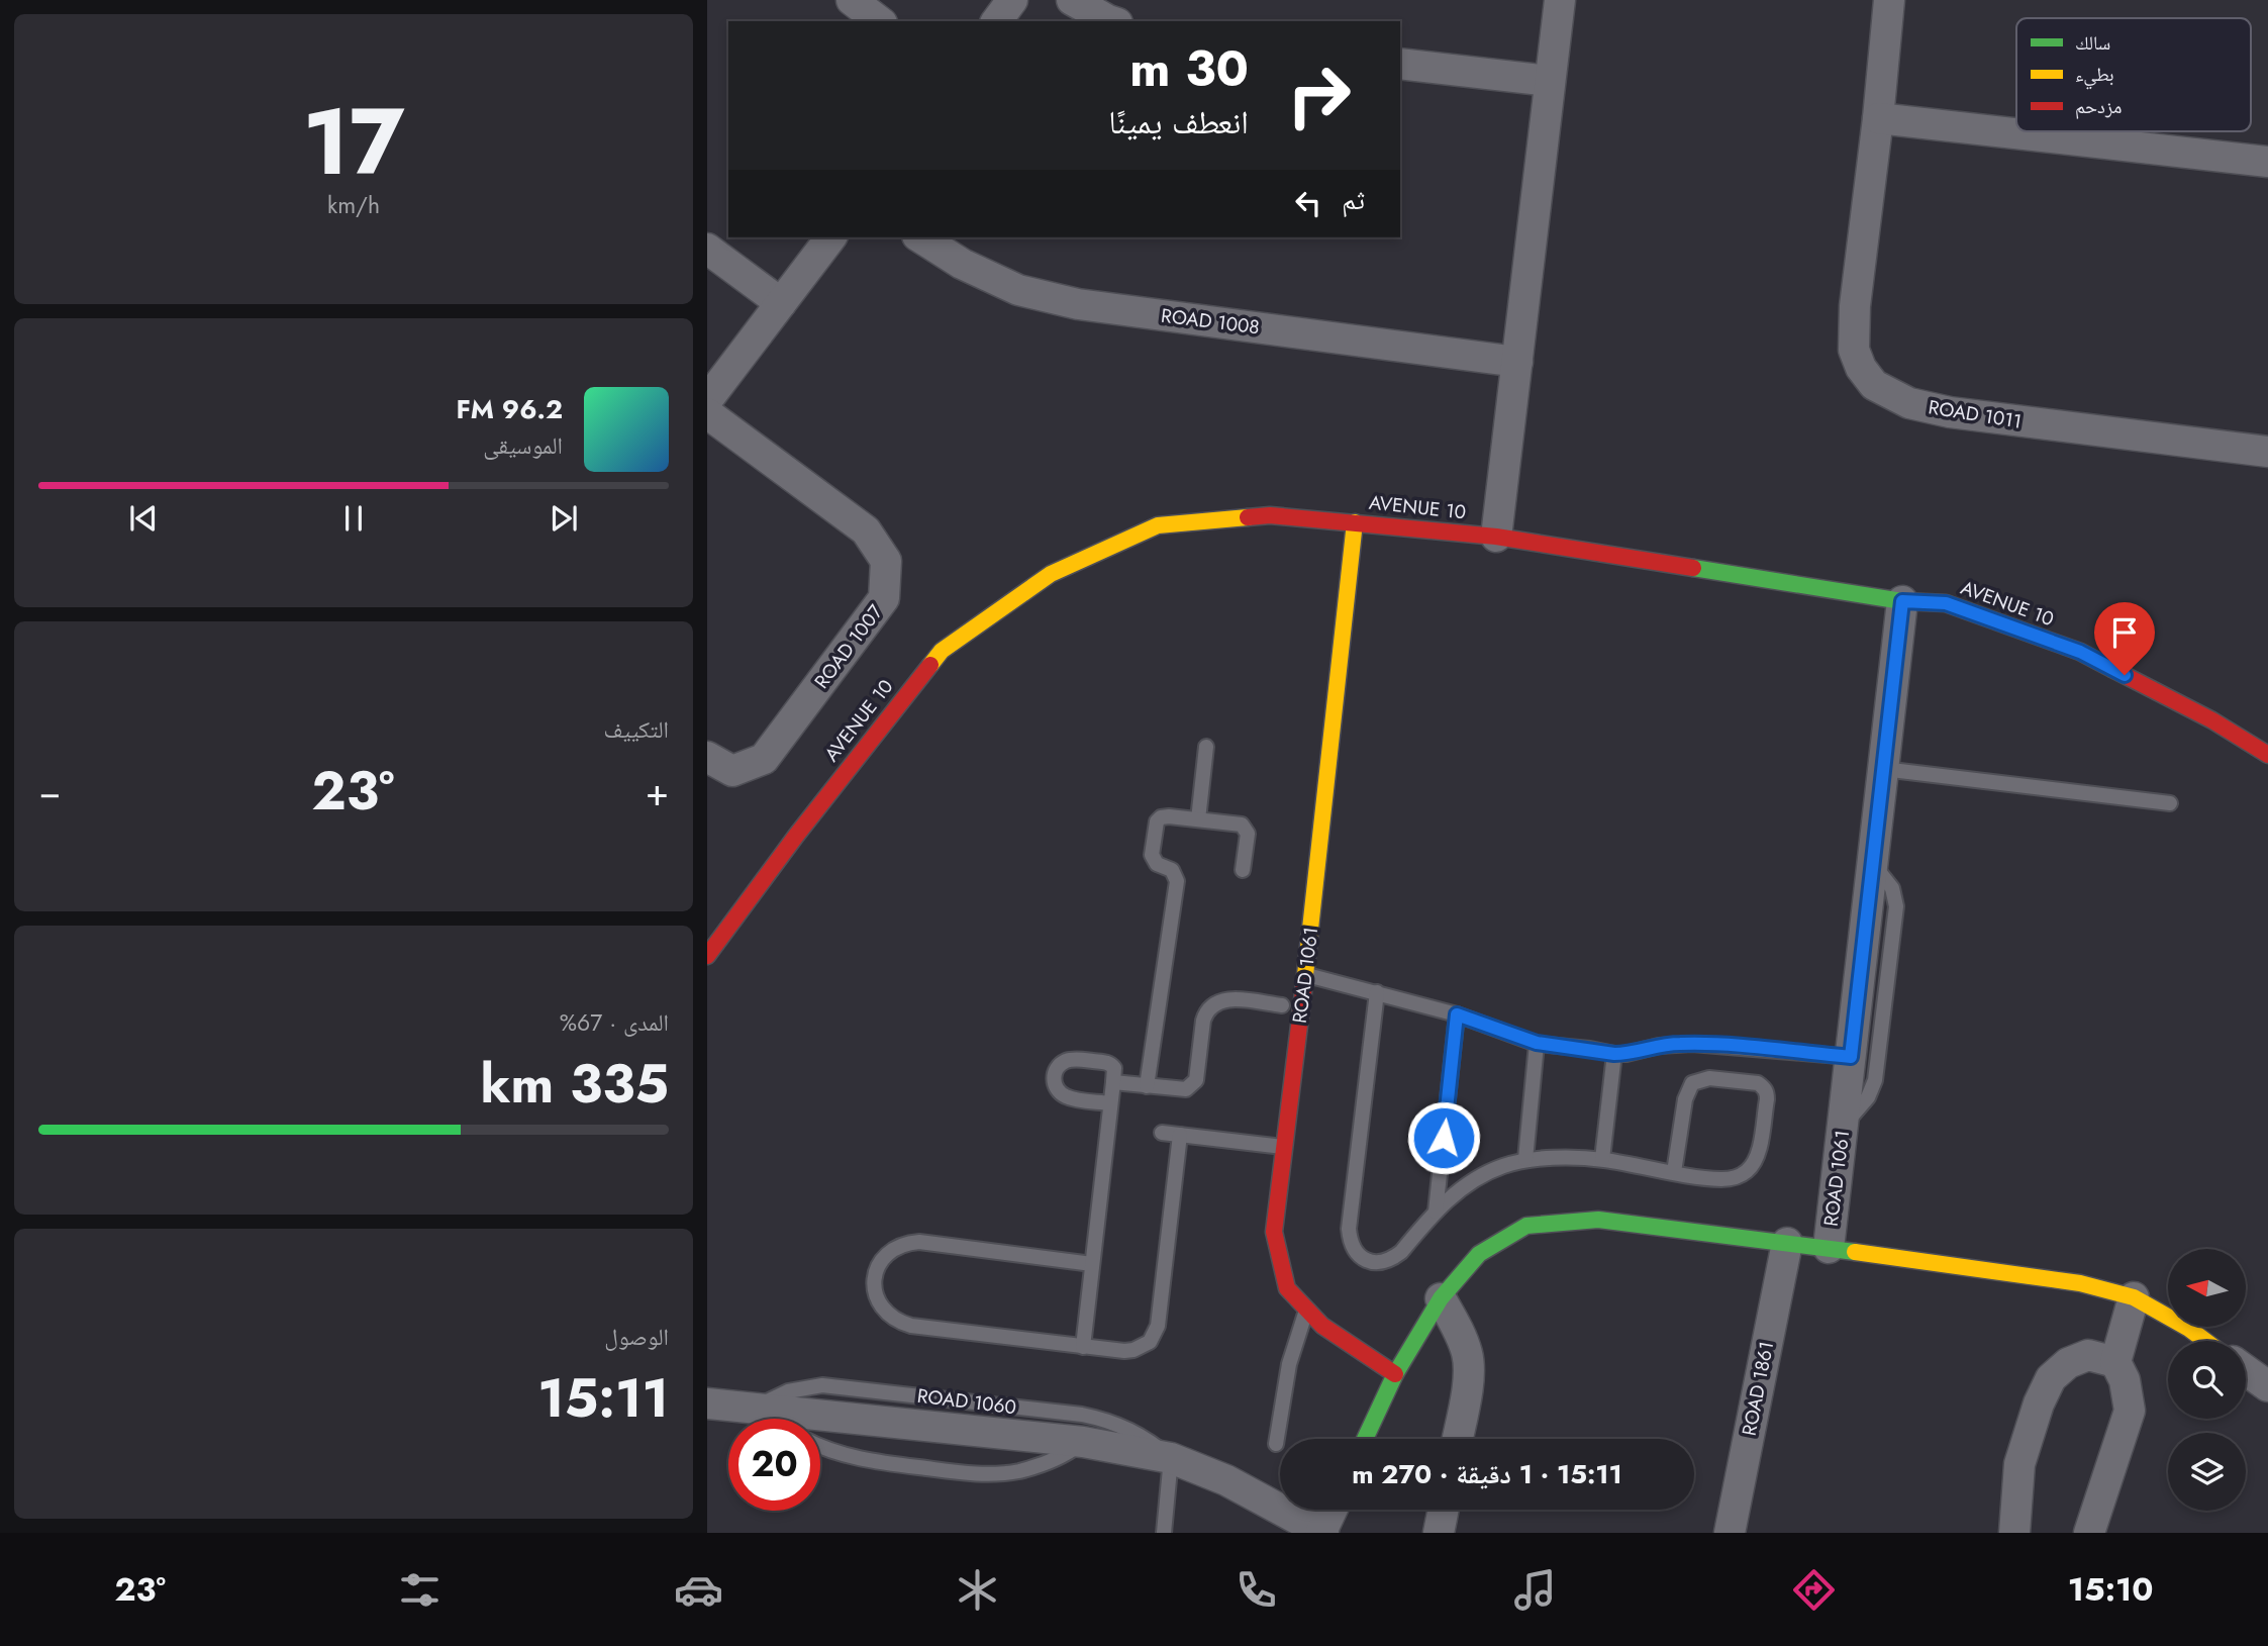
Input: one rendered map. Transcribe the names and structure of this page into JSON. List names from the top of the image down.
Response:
{
  "streets": {
    "street": [
      "ROAD 1008",
      "ROAD 1011",
      "AVENUE 10",
      "ROAD 1007",
      "ROAD 1061",
      "ROAD 1861",
      "ROAD 1060"
    ]
  },
  "crossings": [
    ["AVENUE 10", "ROAD 1061"],
    ["ROAD 1061", "ROAD 1861"]
  ],
  "legend": ["سالك", "بطيء", "مزدحم"],
  "north": "left",
  "page": {
    "tile": [
      ["17", "km/h"],
      "التكييف",
      ["المدى · 67%", "335 km"],
      ["الوصول", "15:11"]
    ],
    "turn": ["30 m", "انعطف يمينًا"],
    "then": "ثم",
    "song": ["96.2 FM", "الموسيقى"],
    "heat": ["−", "23°", "+"],
    "limit": "20",
    "trip": "15:11 · 1 دقيقة · 270 m",
    "tabs": ["15:10", "23°"]
  }
}
